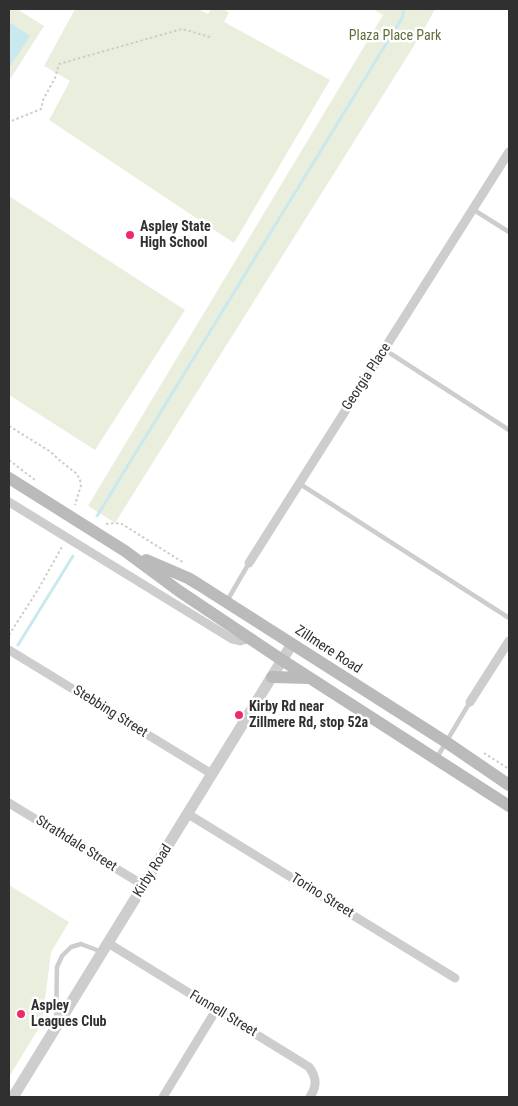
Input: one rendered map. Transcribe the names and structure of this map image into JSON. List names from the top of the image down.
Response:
{
  "streets": {
    "main road": ["Zillmere Road"],
    "street": [
      "Georgia Place",
      "Stebbing Street",
      "Strathdale Street",
      "Kirby Road",
      "Torino Street",
      "Funnell Street"
    ]
  },
  "crossings": [
    ["Georgia Place", "Zillmere Road"],
    ["Zillmere Road", "Kirby Road"],
    ["Stebbing Street", "Kirby Road"],
    ["Strathdale Street", "Kirby Road"],
    ["Kirby Road", "Torino Street"],
    ["Kirby Road", "Funnell Street"]
  ],
  "parks": ["Plaza Place Park"],
  "places": ["Aspley State High School", "Kirby Rd near Zillmere Rd, stop 52a", "Aspley Leagues Club"]
}
